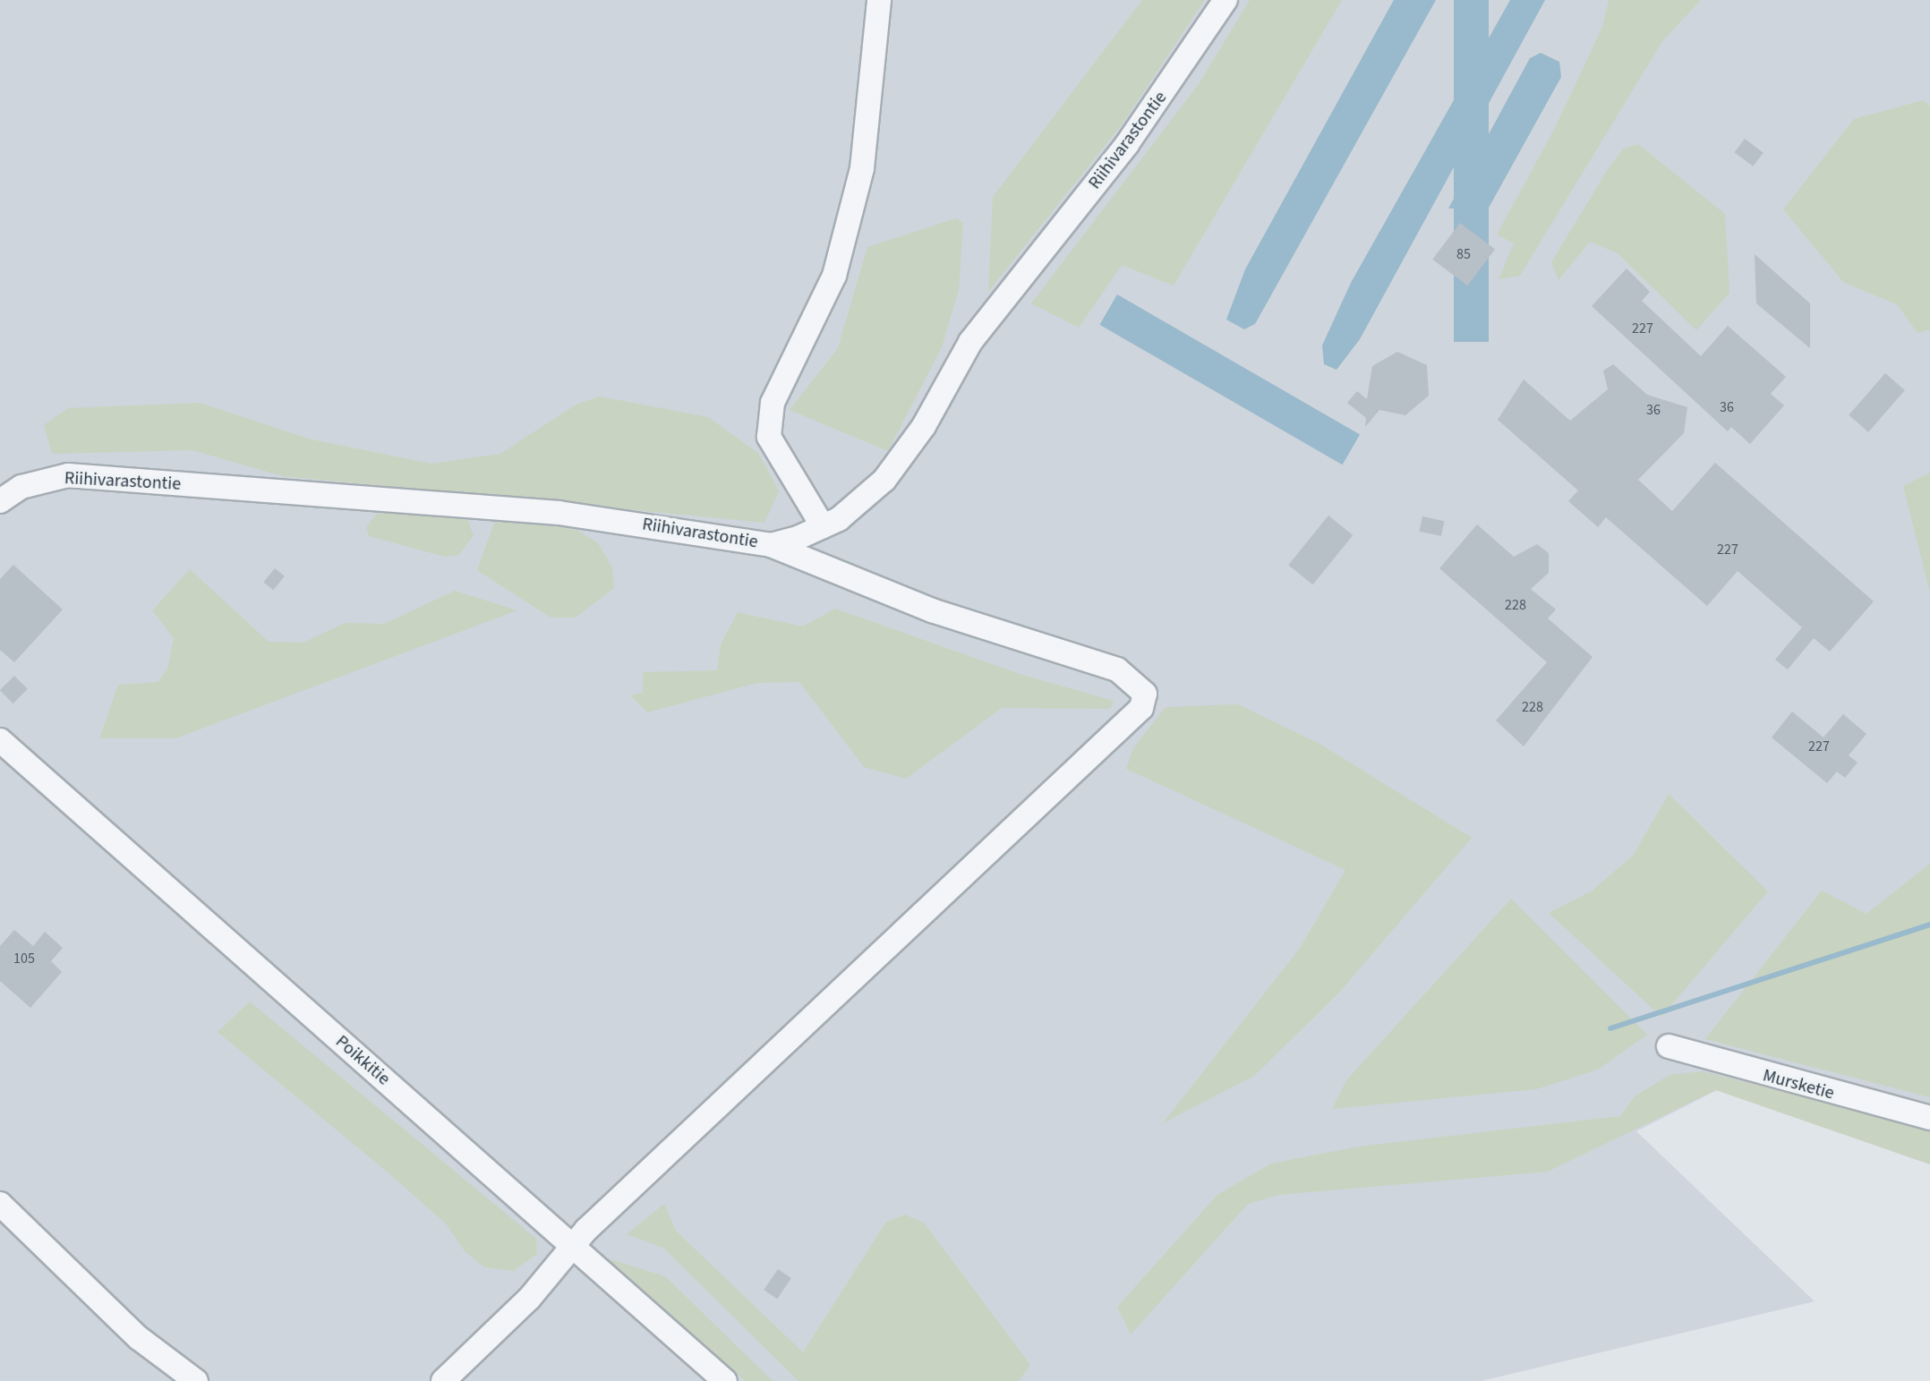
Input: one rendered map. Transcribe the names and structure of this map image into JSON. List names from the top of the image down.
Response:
{
  "streets": {
    "street": ["Riihivarastontie", "Poikkitie", "Mursketie"]
  },
  "house_numbers": [
    "85",
    "227",
    "36",
    "36",
    "227",
    "228",
    "228",
    "227",
    "105"
  ]
}
